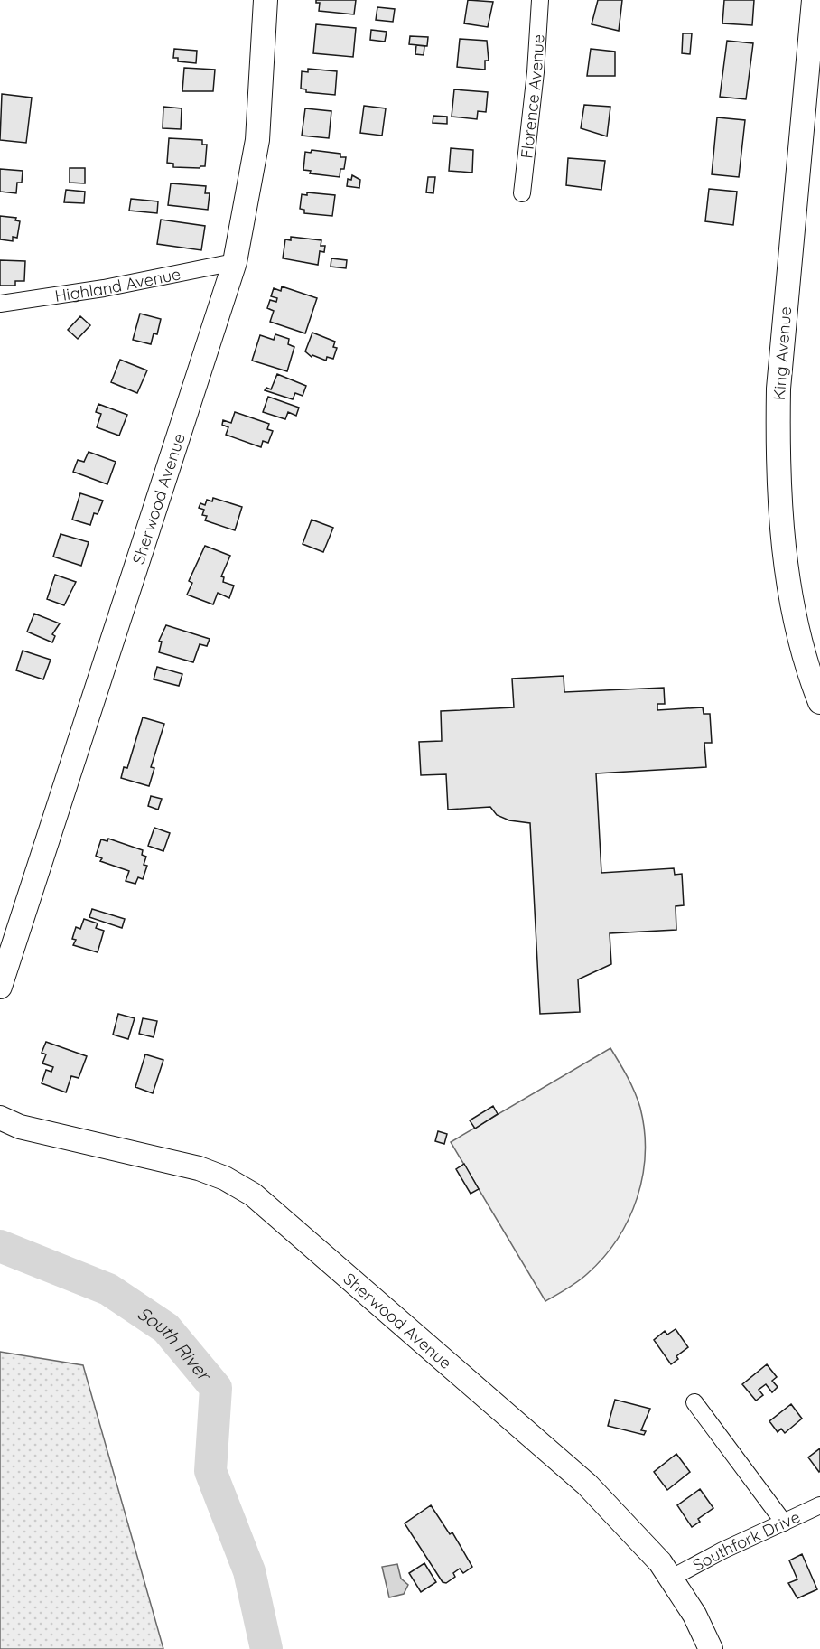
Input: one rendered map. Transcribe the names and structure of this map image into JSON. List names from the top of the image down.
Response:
{
  "streets": {
    "street": [
      "Florence Avenue",
      "Highland Avenue",
      "King Avenue",
      "Sherwood Avenue",
      "Southfork Drive"
    ]
  },
  "crossings": [
    ["Highland Avenue", "Sherwood Avenue"],
    ["Sherwood Avenue", "Southfork Drive"]
  ],
  "water": ["South River"]
}
